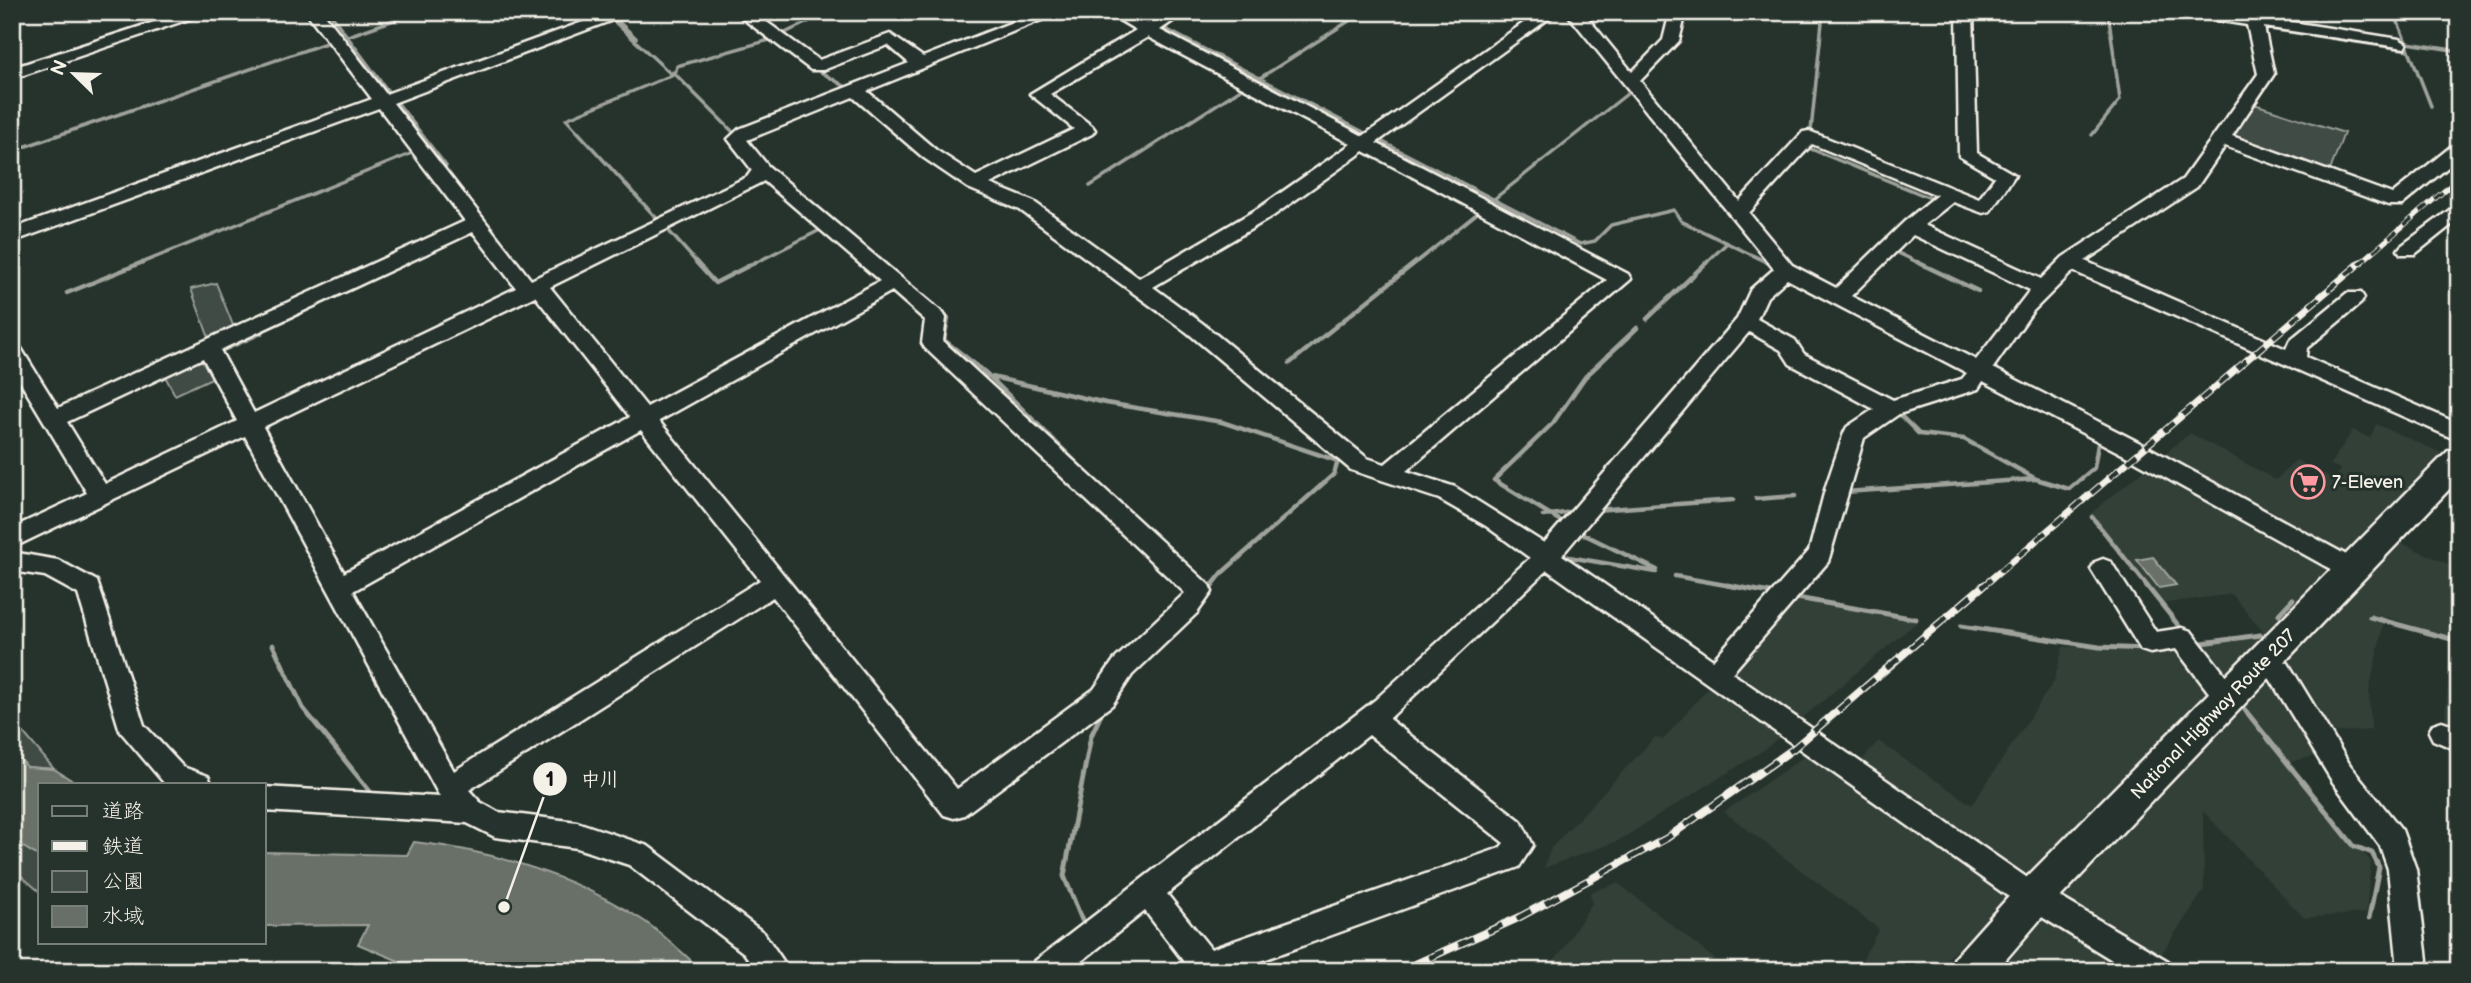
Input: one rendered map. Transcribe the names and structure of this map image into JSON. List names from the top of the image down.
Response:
{
  "streets": {
    "highway": ["National Highway Route 207"]
  },
  "places": {
    "supermarket": ["7-Eleven"],
    "other": ["中川"]
  },
  "legend": [
    "道路",
    "鉄道",
    "公園",
    "水域"
  ],
  "north": "top left"
}
